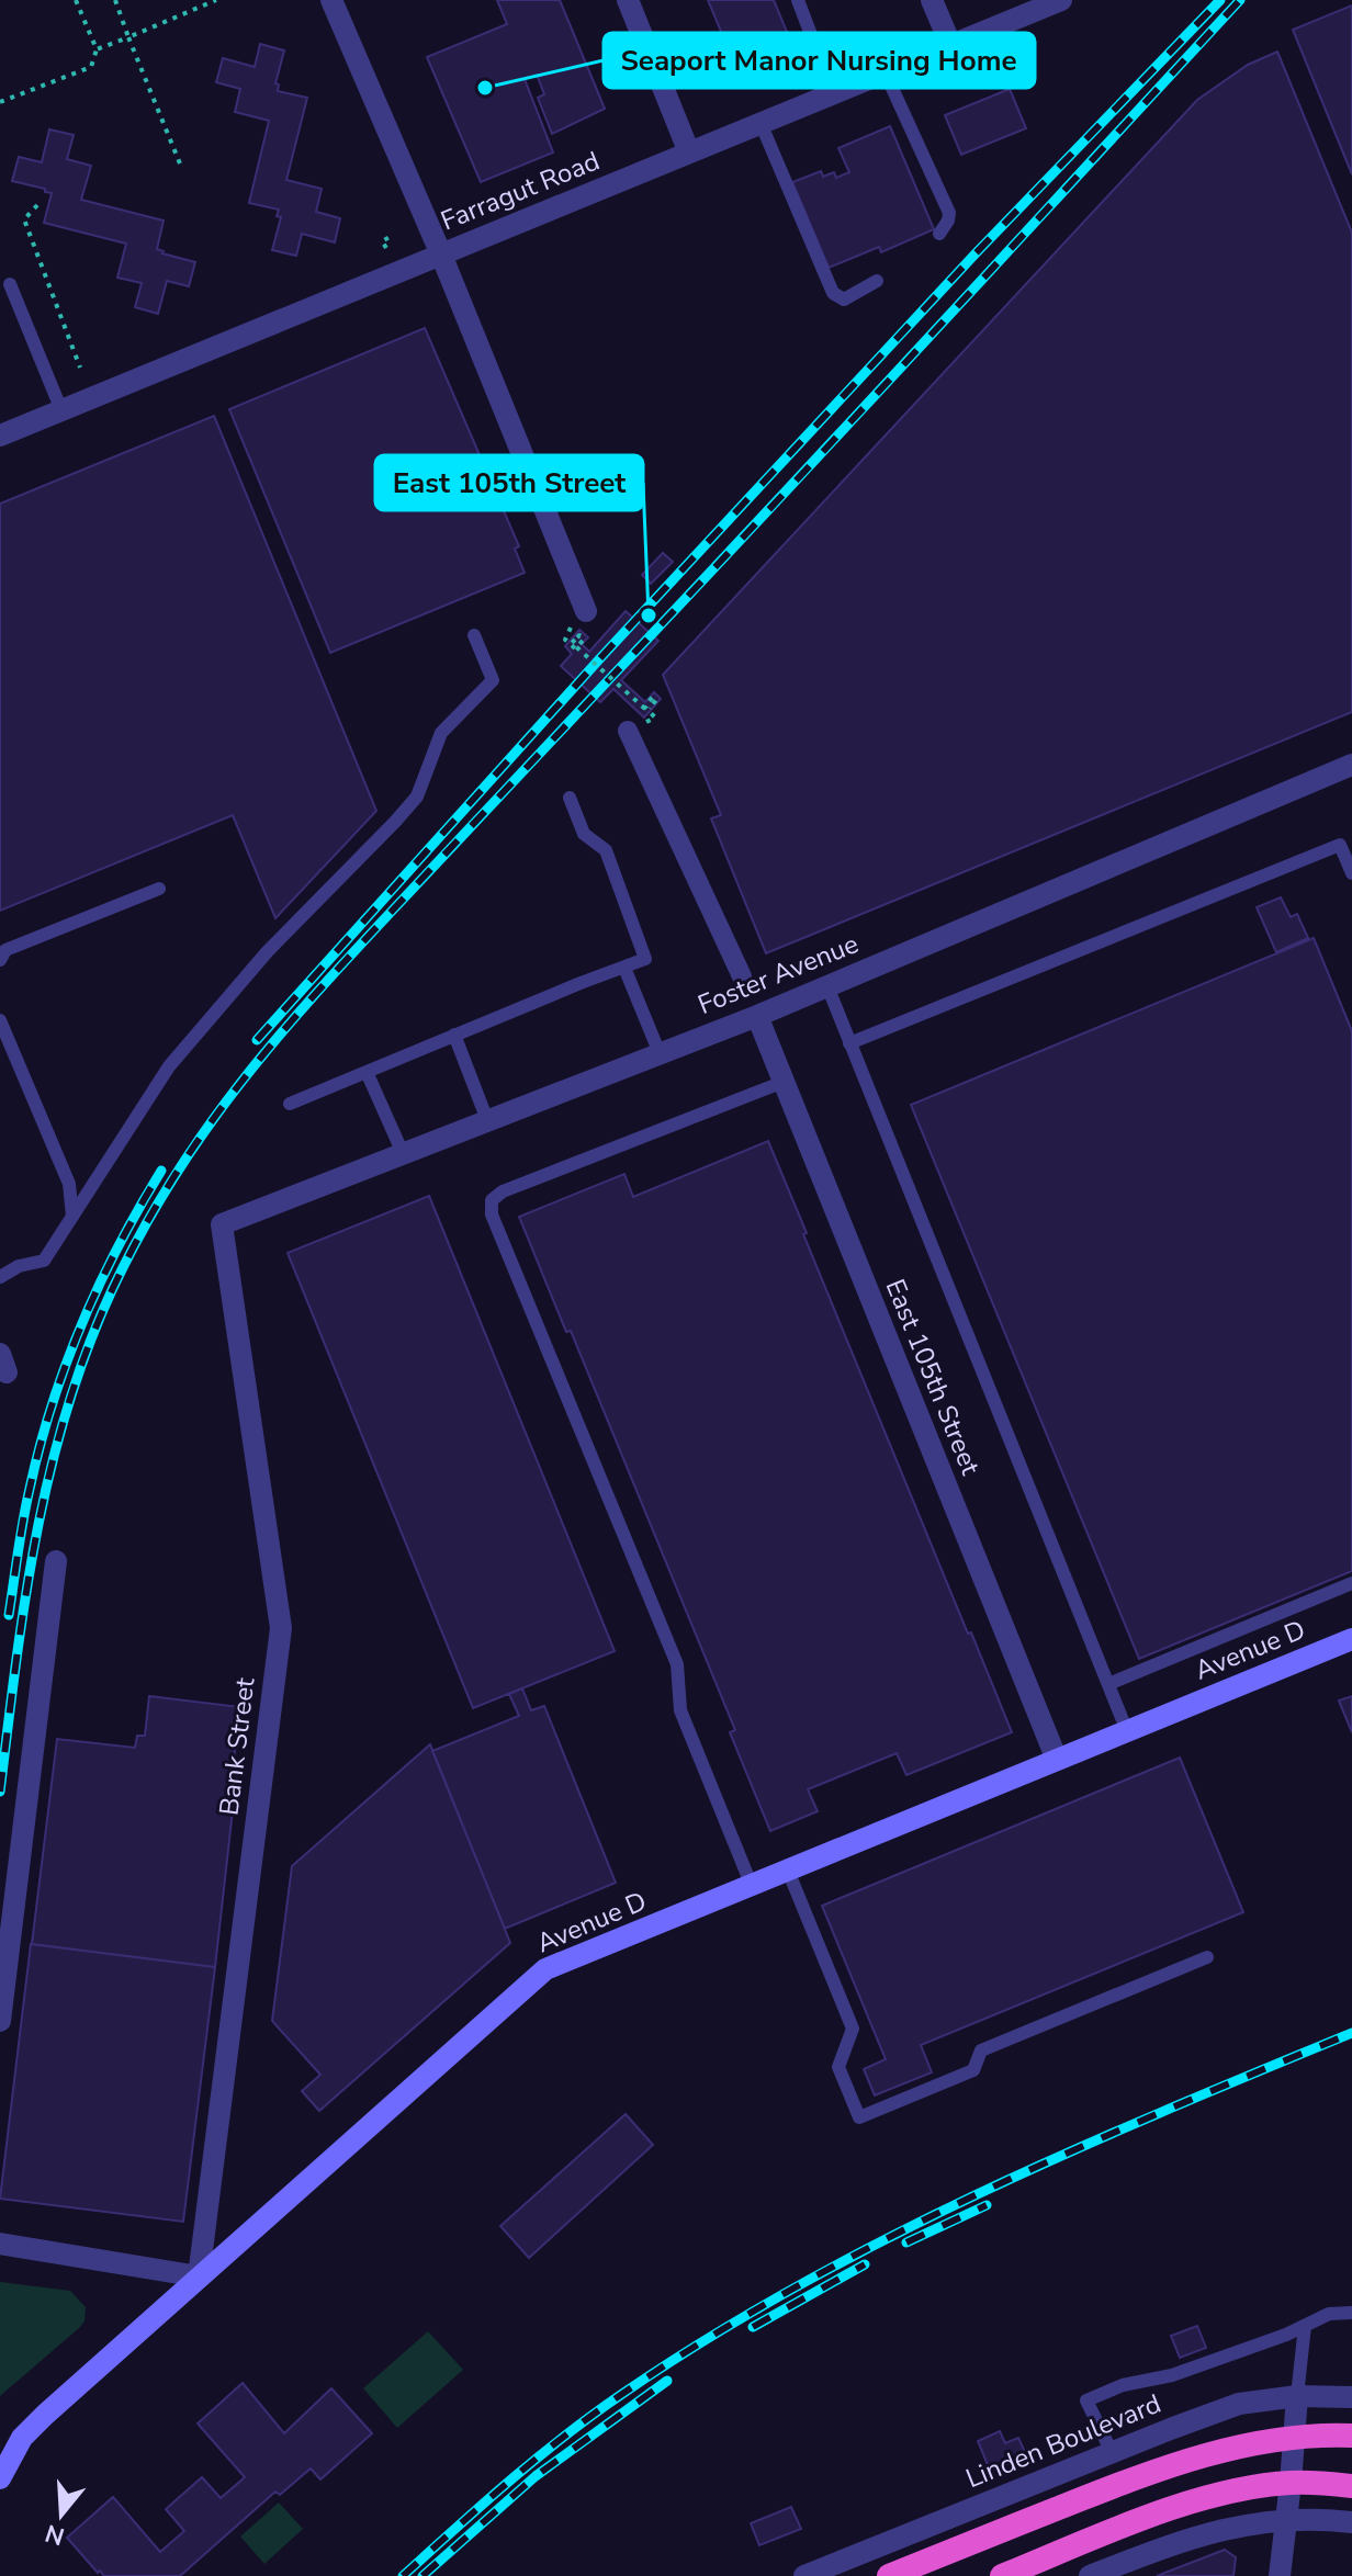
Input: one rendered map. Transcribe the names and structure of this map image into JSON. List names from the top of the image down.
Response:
{
  "streets": {
    "main road": ["Avenue D"],
    "street": [
      "Farragut Road",
      "Foster Avenue",
      "East 105th Street",
      "Bank Street",
      "Linden Boulevard"
    ]
  },
  "crossings": [
    ["Foster Avenue", "East 105th Street"],
    ["Foster Avenue", "Bank Street"],
    ["East 105th Street", "Avenue D"],
    ["Avenue D", "Bank Street"]
  ],
  "places": ["Seaport Manor Nursing Home", "East 105th Street"],
  "north": "bottom"
}
